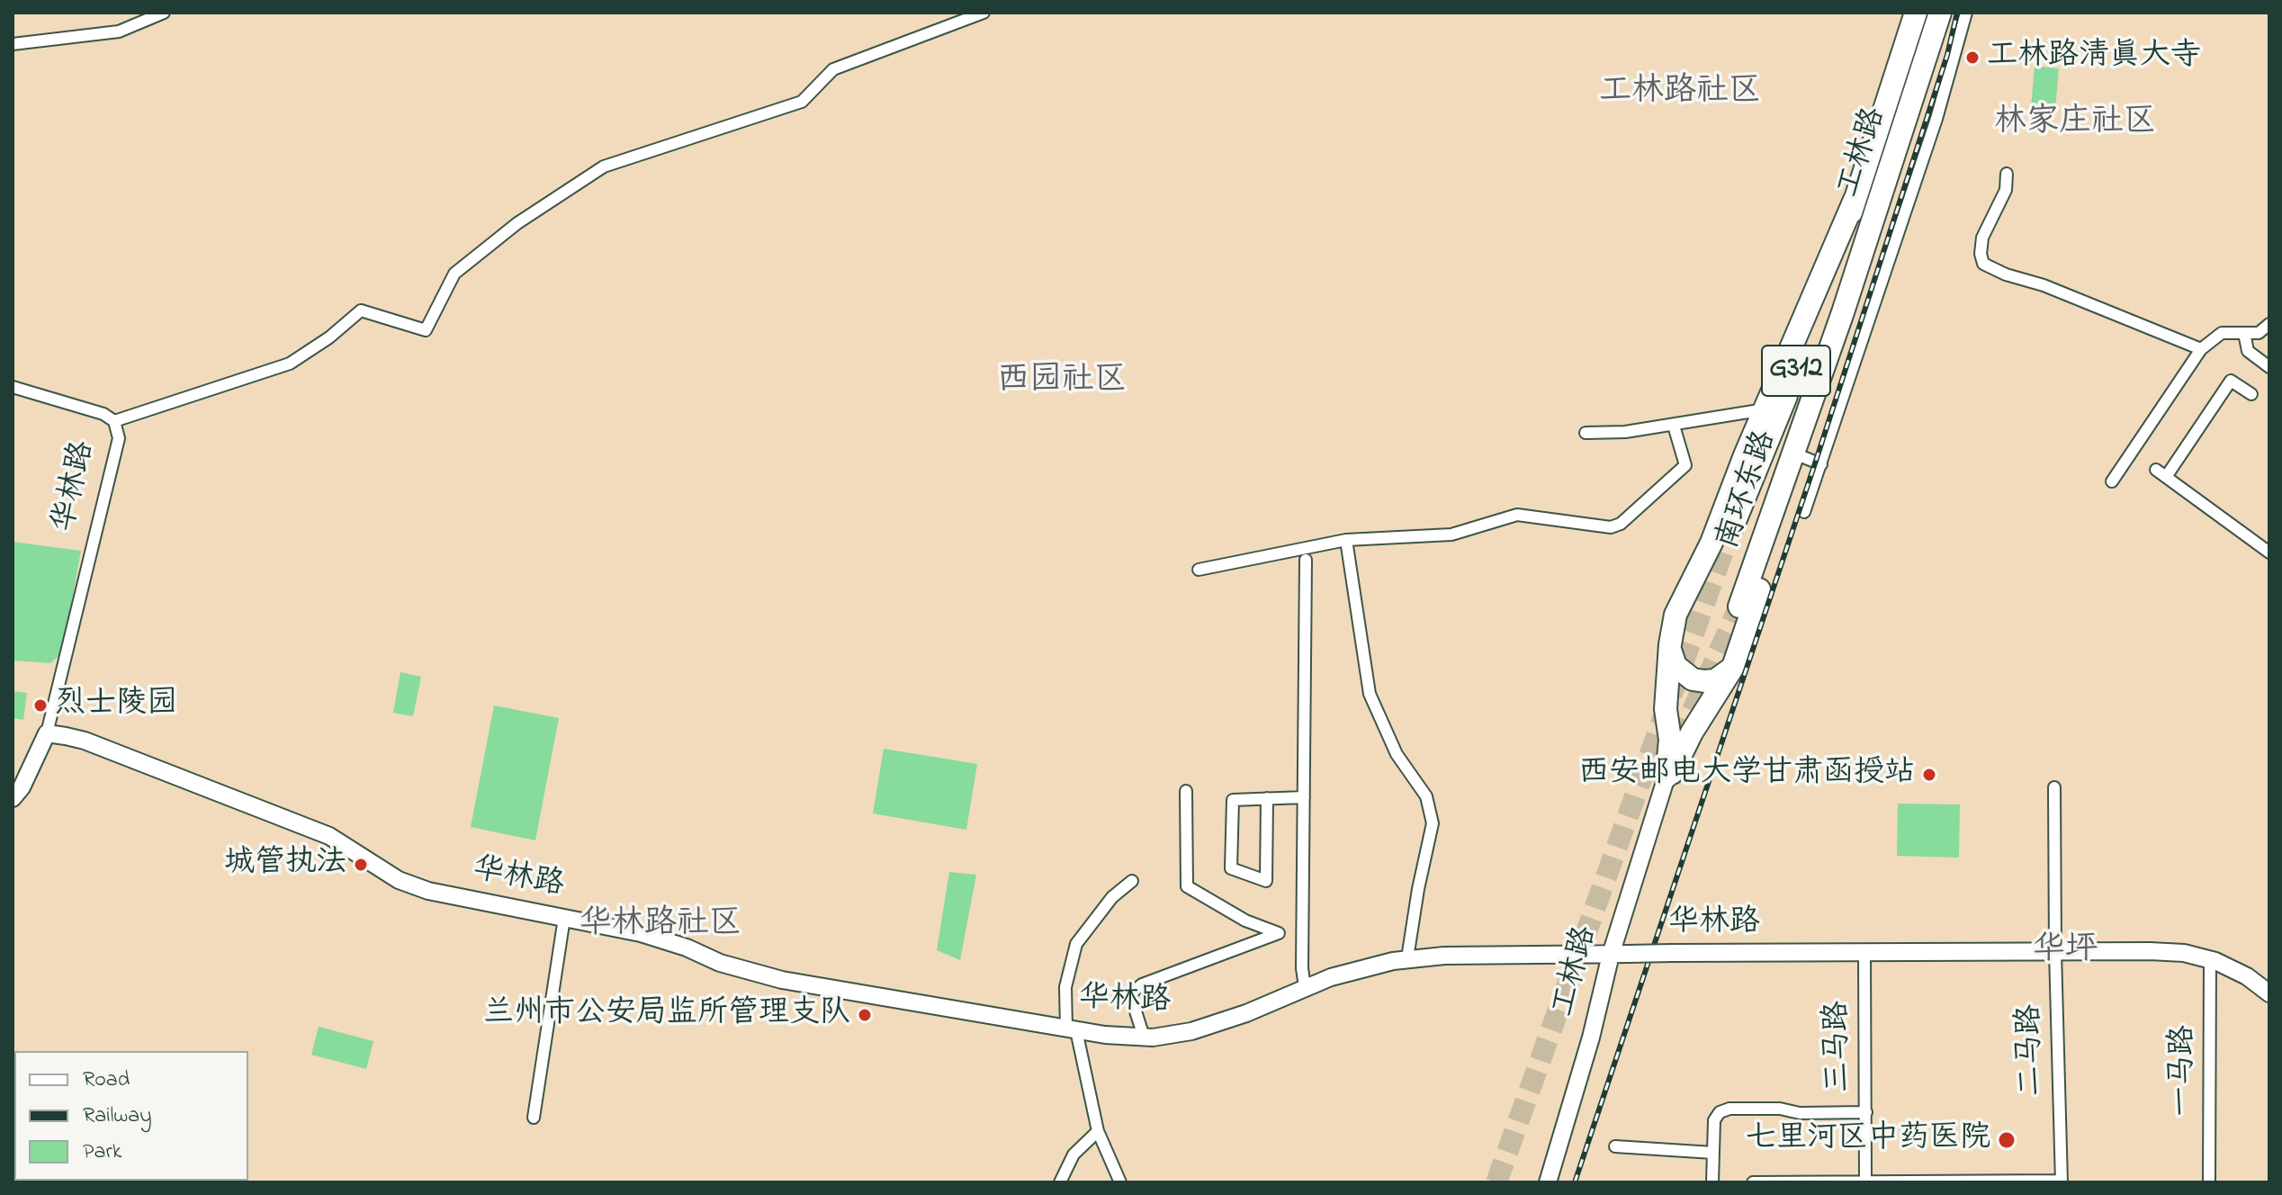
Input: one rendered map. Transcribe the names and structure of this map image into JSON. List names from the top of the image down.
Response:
{
  "streets": {
    "highway": ["工林路", "G312", "南环东路"],
    "street": [
      "华林路",
      "三马路",
      "二马路",
      "一马路"
    ]
  },
  "crossings": [
    ["工林路", "华林路"],
    ["工林路", "南环东路"],
    ["华林路", "三马路"],
    ["华林路", "二马路"],
    ["华林路", "一马路"]
  ],
  "districts": [
    "工林路社区",
    "林家庄社区",
    "西园社区",
    "华林路社区",
    "华坪"
  ],
  "places": [
    "工林路清真大寺",
    "烈士陵园",
    "西安邮电大学甘肃函授站",
    "城管执法",
    "兰州市公安局监所管理支队",
    "七里河区中药医院"
  ],
  "legend": ["Road", "Railway", "Park"]
}
